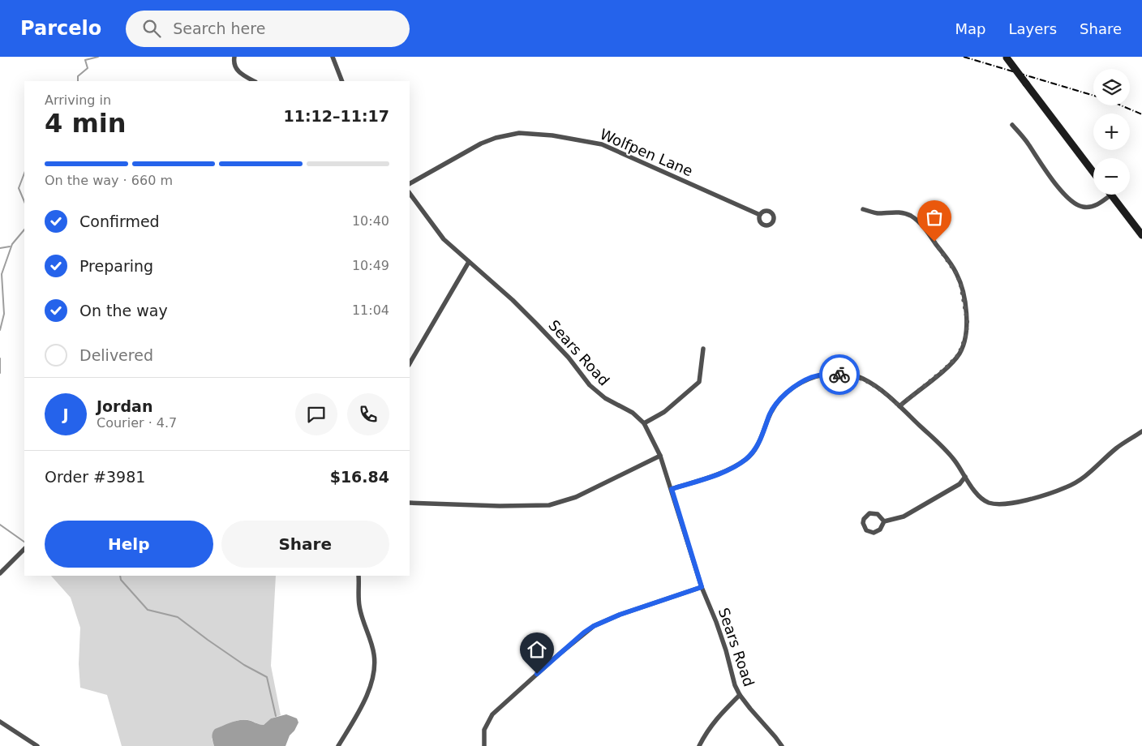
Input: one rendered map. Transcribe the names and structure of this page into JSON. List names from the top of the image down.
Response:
{
  "streets": {
    "street": ["Wolfpen Lane", "Sears Road"]
  },
  "page": {
    "header": "Parcelo",
    "search": "Search here",
    "nav": ["Map", "Layers", "Share"],
    "map_buttons": ["+", "−"],
    "heading": ["4 min", "Arriving in", "11:12–11:17"],
    "panel": [
      "Jordan",
      "Courier · 4.7",
      "Order #3981",
      "$16.84"
    ],
    "bar": "On the way · 660 m",
    "list": [
      ["Confirmed", "10:40"],
      ["Preparing", "10:49"],
      ["On the way", "11:04"],
      "Delivered"
    ],
    "round": "J",
    "buttons": ["Help", "Share"]
  }
}
